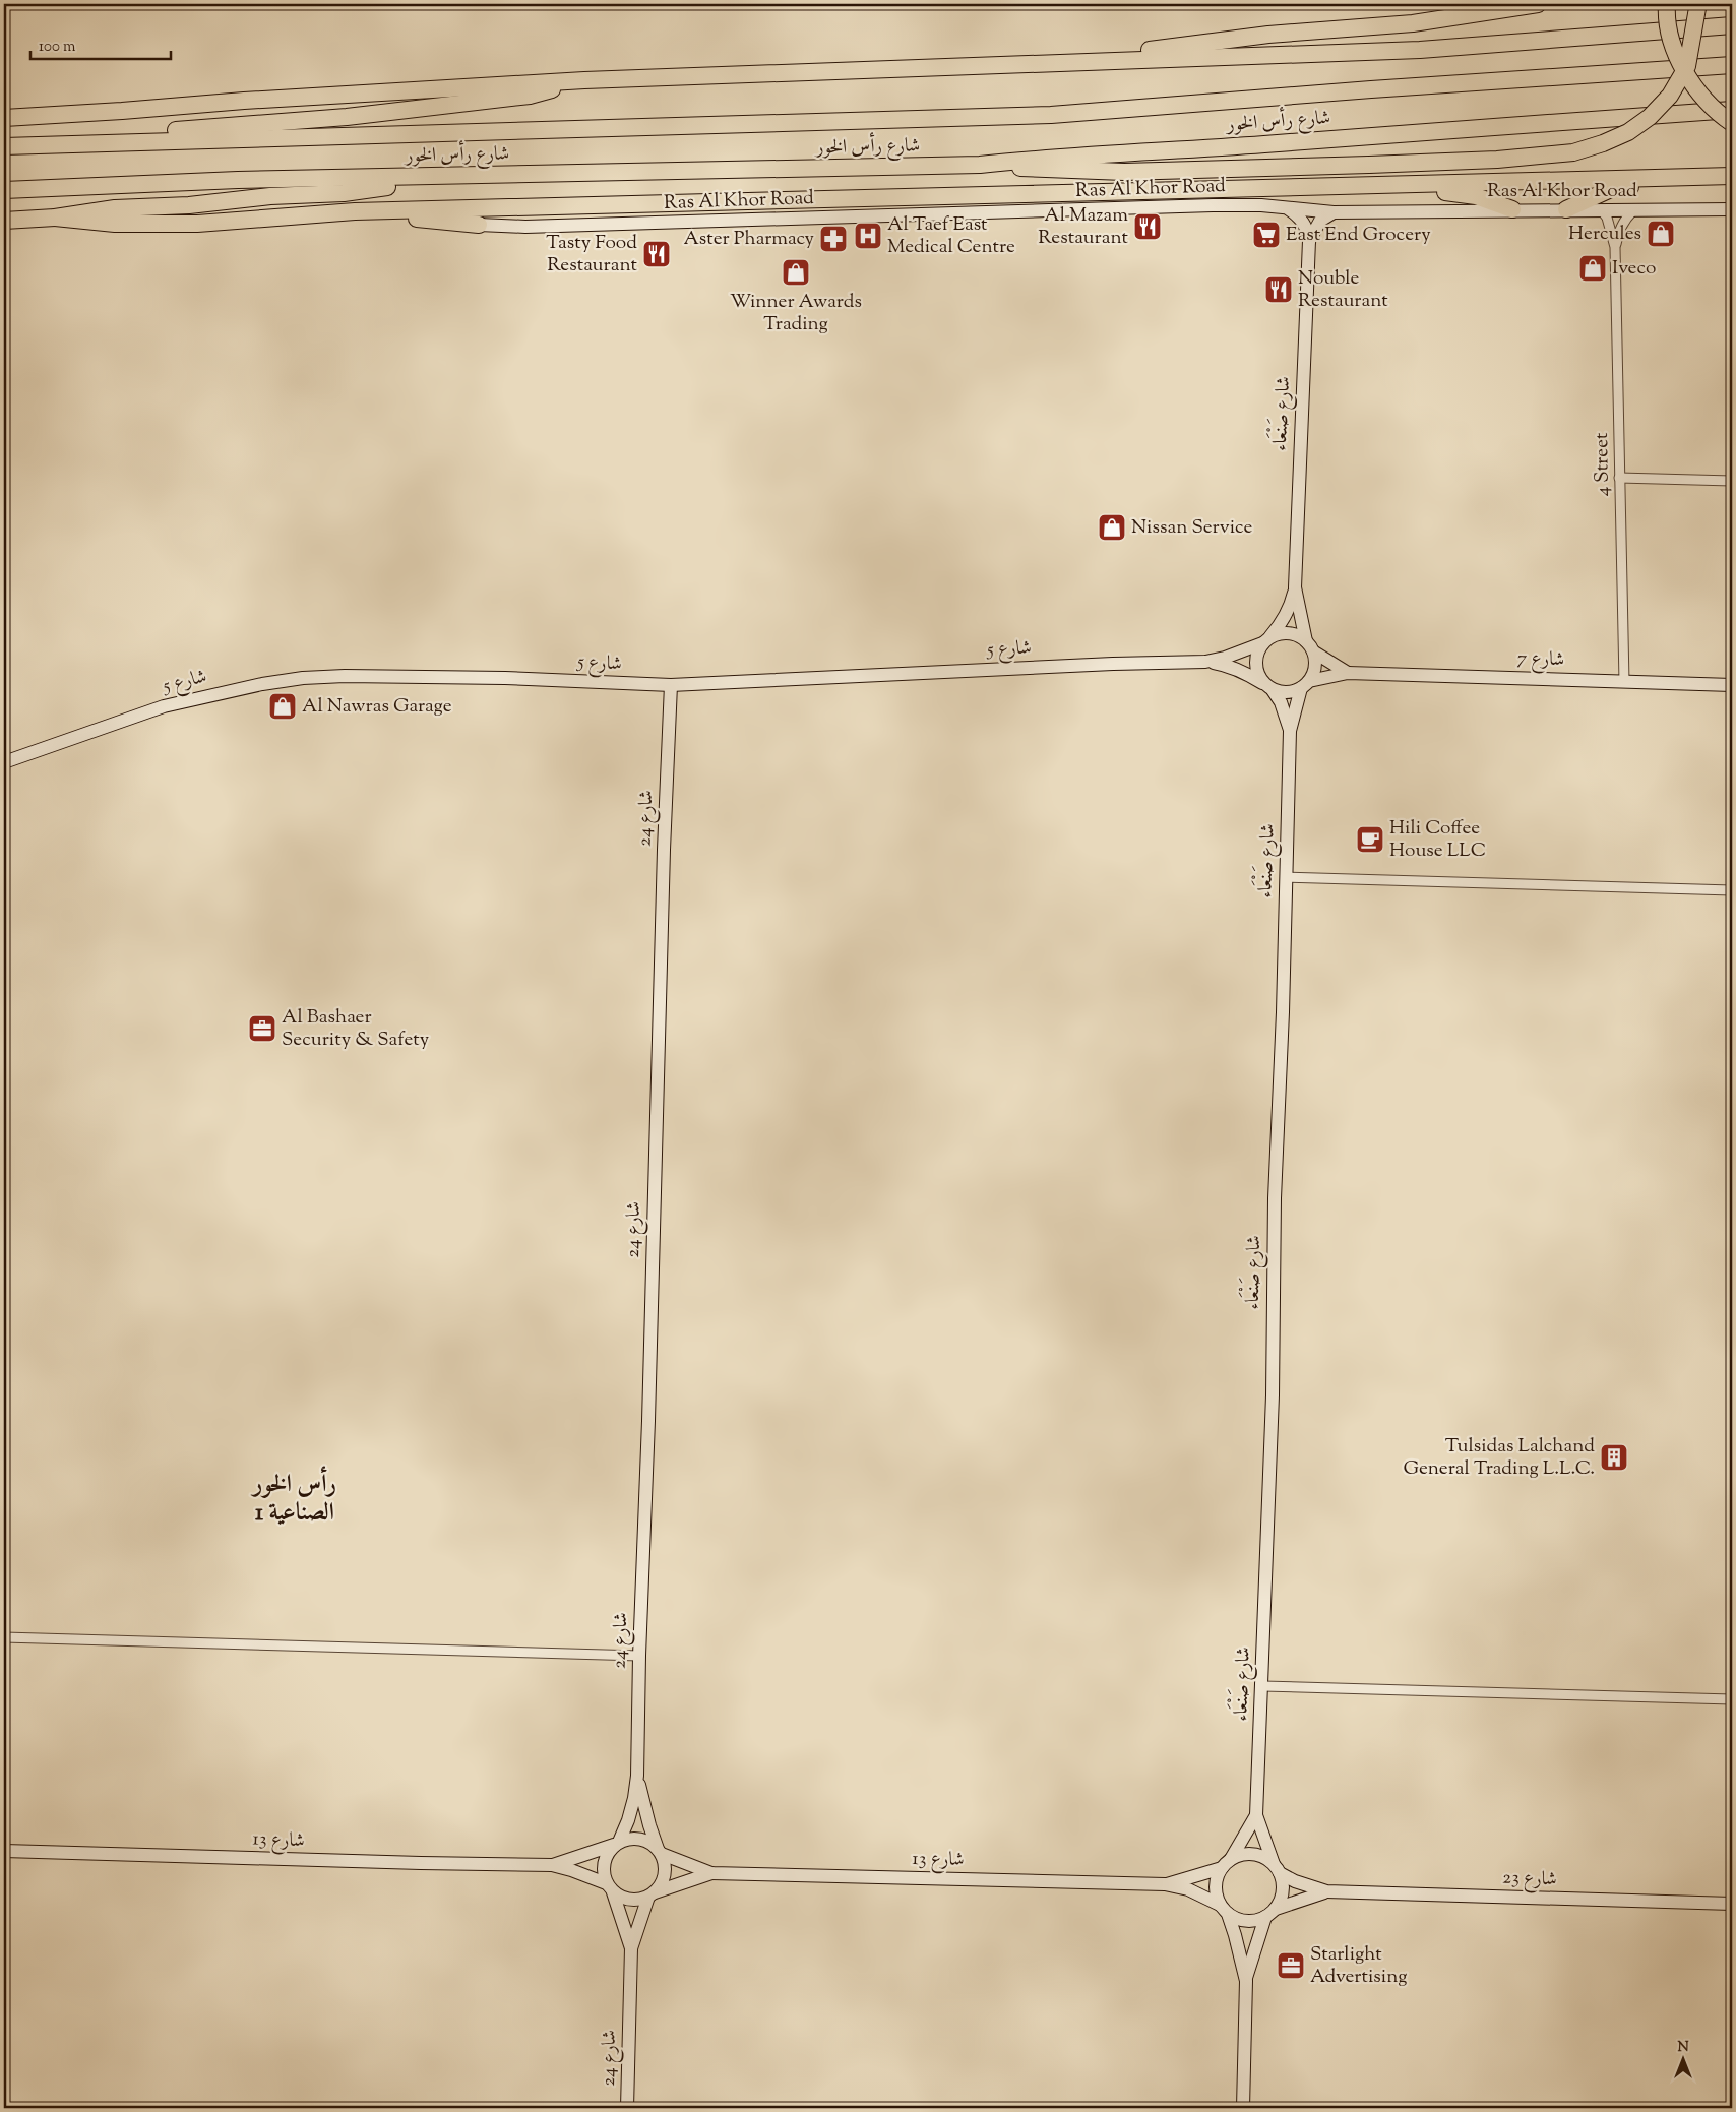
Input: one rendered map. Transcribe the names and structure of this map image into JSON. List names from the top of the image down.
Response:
{
  "streets": {
    "highway": ["شارع رأس الخور"],
    "street": [
      "Ras Al Khor Road",
      "شارع صَنْعَاء",
      "4 Street",
      "شارع 5",
      "شارع 7",
      "شارع 24",
      "شارع 13",
      "شارع 23"
    ]
  },
  "crossings": [
    ["Ras Al Khor Road", "شارع صَنْعَاء"],
    ["Ras Al Khor Road", "4 Street"],
    ["شارع صَنْعَاء", "شارع 5"],
    ["شارع صَنْعَاء", "شارع 7"],
    ["شارع صَنْعَاء", "شارع 13"],
    ["شارع صَنْعَاء", "شارع 23"],
    ["4 Street", "شارع 7"],
    ["شارع 5", "شارع 7"],
    ["شارع 5", "شارع 24"],
    ["شارع 24", "شارع 13"],
    ["شارع 13", "شارع 23"]
  ],
  "districts": ["رأس الخور الصناعية 1"],
  "places": {
    "restaurant": ["Al Mazam Restaurant", "Tasty Food Restaurant", "Nouble Restaurant"],
    "shop": [
      "Hercules",
      "Iveco",
      "Winner Awards Trading",
      "Nissan Service",
      "Al Nawras Garage"
    ],
    "supermarket": ["East End Grocery"],
    "hospital": ["Al Taef East Medical Centre"],
    "pharmacy": ["Aster Pharmacy"],
    "cafe": ["Hili Coffee House LLC"],
    "office": ["Al Bashaer Security & Safety", "Starlight Advertising"],
    "building": ["Tulsidas Lalchand General Trading L.L.C."]
  },
  "scale_bar": "100 m",
  "north": "top"
}
